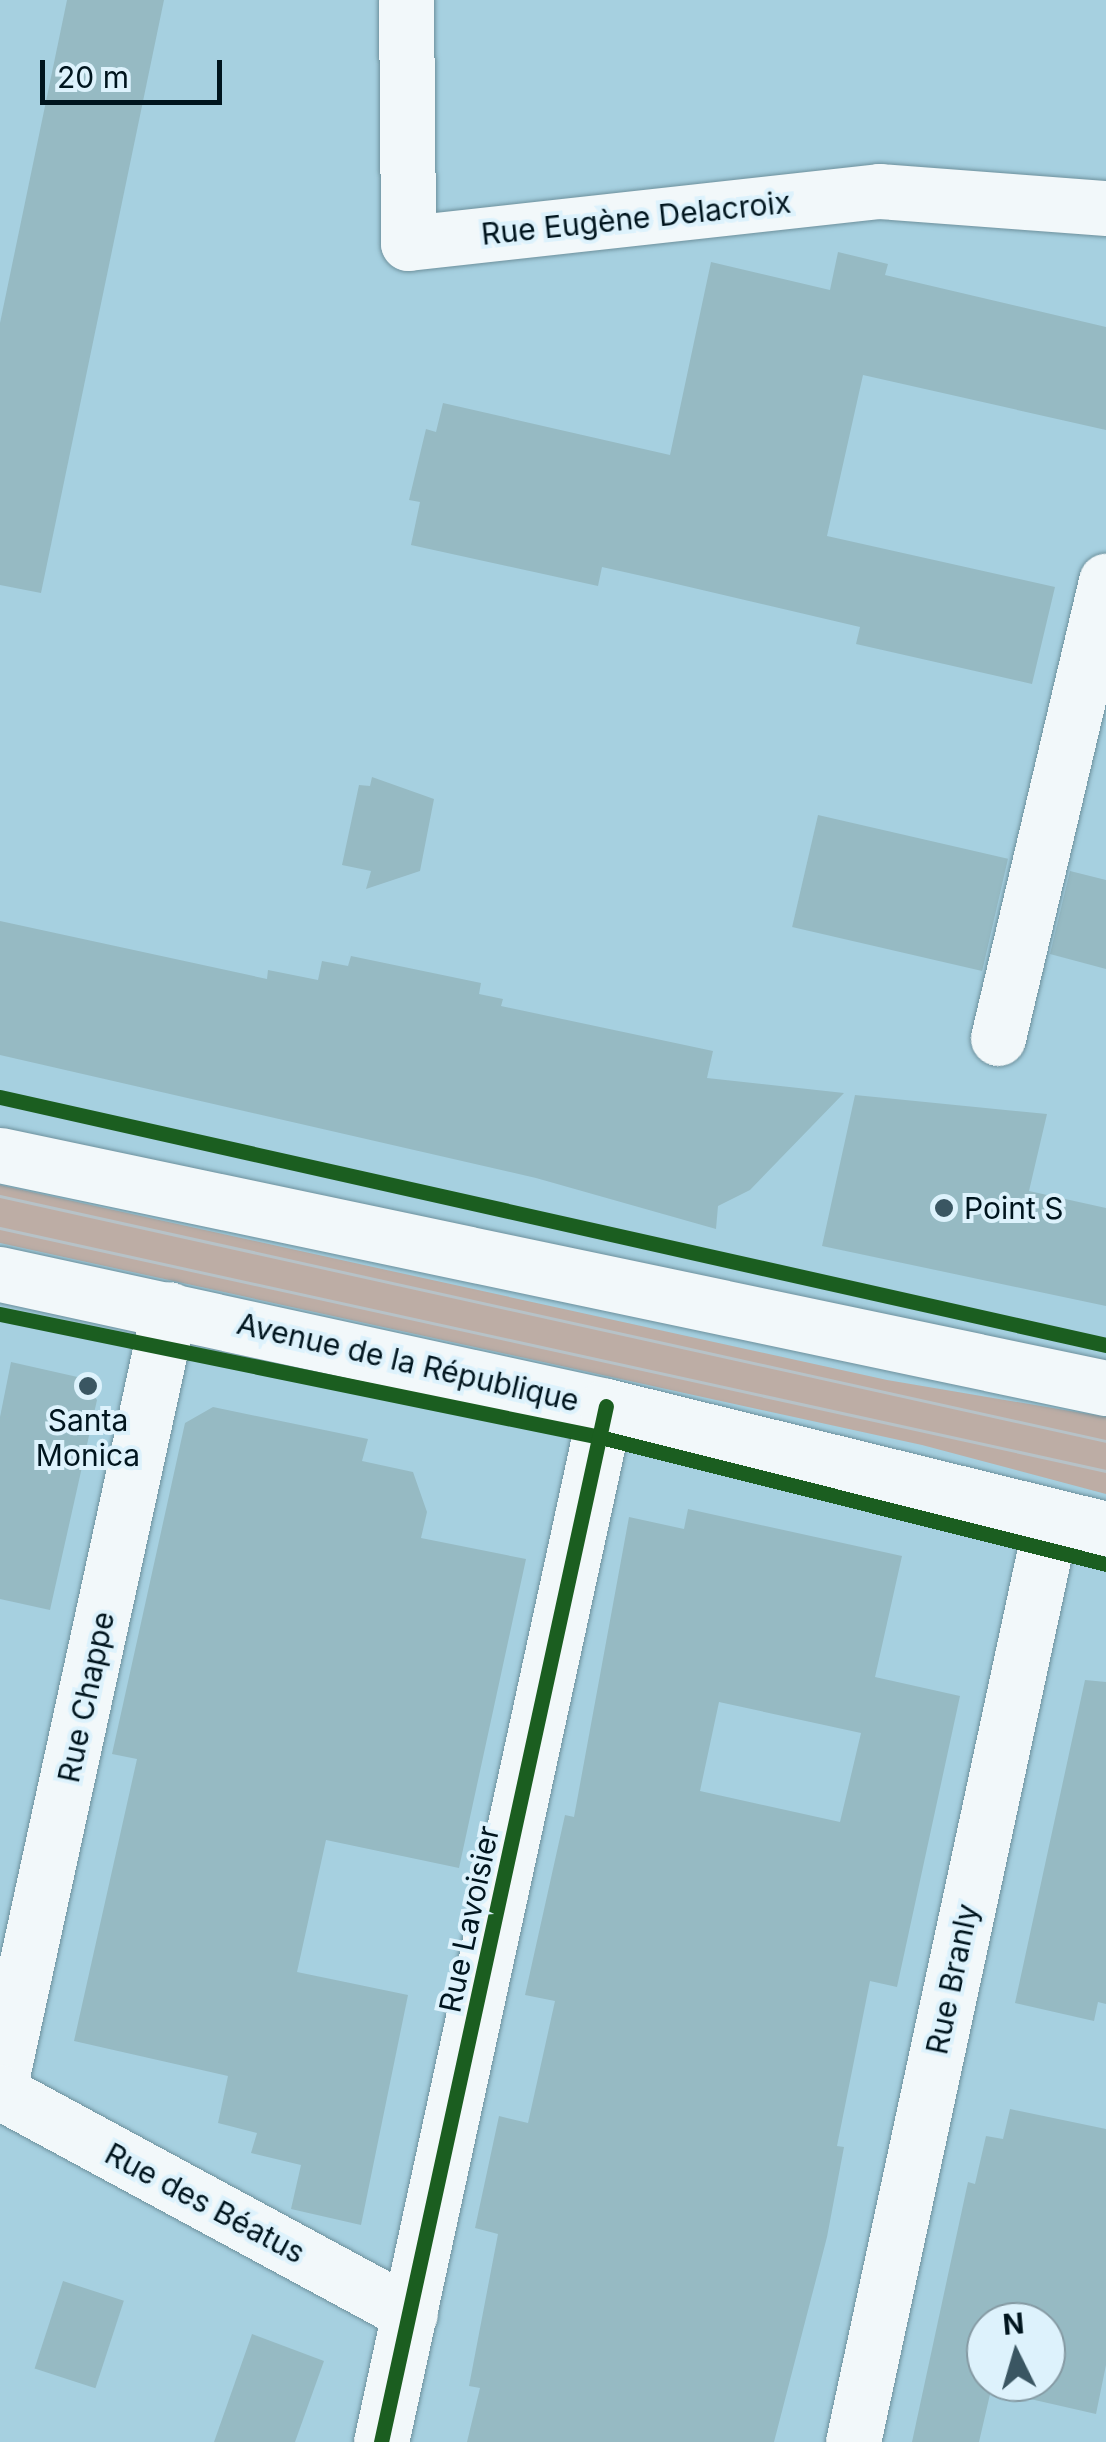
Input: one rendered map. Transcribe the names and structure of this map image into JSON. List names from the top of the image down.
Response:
{
  "streets": {
    "street": [
      "Rue Eugène Delacroix",
      "Avenue de la République",
      "Rue Chappe",
      "Rue Lavoisier",
      "Rue Branly",
      "Rue des Béatus"
    ]
  },
  "crossings": [
    ["Avenue de la République", "Rue Chappe"],
    ["Avenue de la République", "Rue Lavoisier"],
    ["Avenue de la République", "Rue Branly"],
    ["Rue Chappe", "Rue des Béatus"],
    ["Rue Lavoisier", "Rue des Béatus"]
  ],
  "places": ["Point S", "Santa Monica"],
  "scale_bar": "20 m",
  "north": "top"
}
